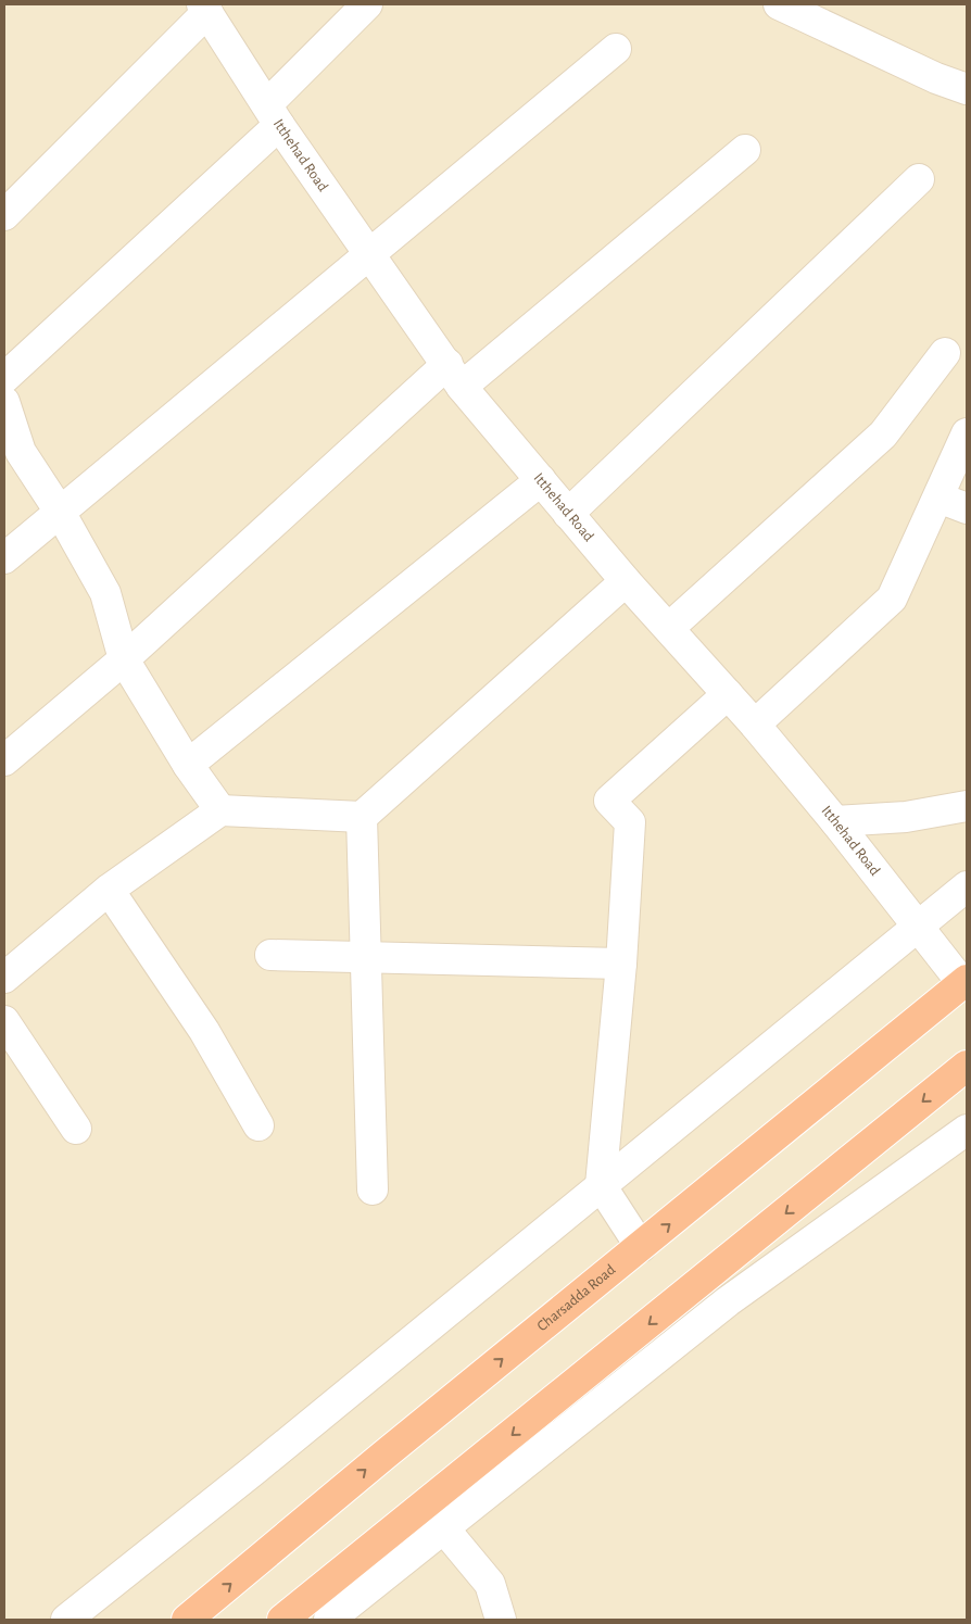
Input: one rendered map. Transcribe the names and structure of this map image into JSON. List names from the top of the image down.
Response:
{
  "streets": {
    "highway": ["Charsadda Road"],
    "street": ["Itthehad Road"]
  },
  "crossings": [
    ["Itthehad Road", "Charsadda Road"]
  ]
}
